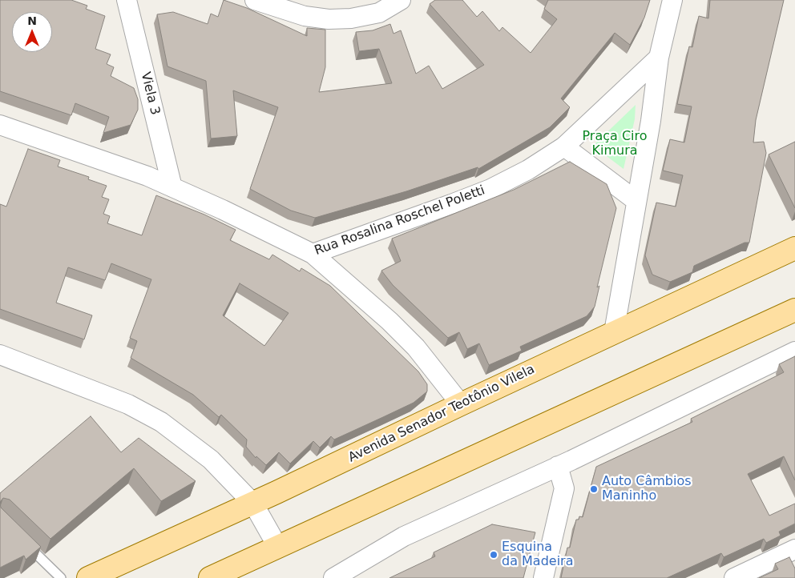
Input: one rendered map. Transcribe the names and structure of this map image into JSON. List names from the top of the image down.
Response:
{
  "streets": {
    "main road": ["Avenida Senador Teotônio Vilela"],
    "street": ["Viela 3", "Rua Rosalina Roschel Poletti"]
  },
  "crossings": [
    ["Viela 3", "Rua Rosalina Roschel Poletti"]
  ],
  "parks": ["Praça Ciro Kimura"],
  "places": ["Auto Câmbios Maninho", "Esquina da Madeira"],
  "north": "top"
}
